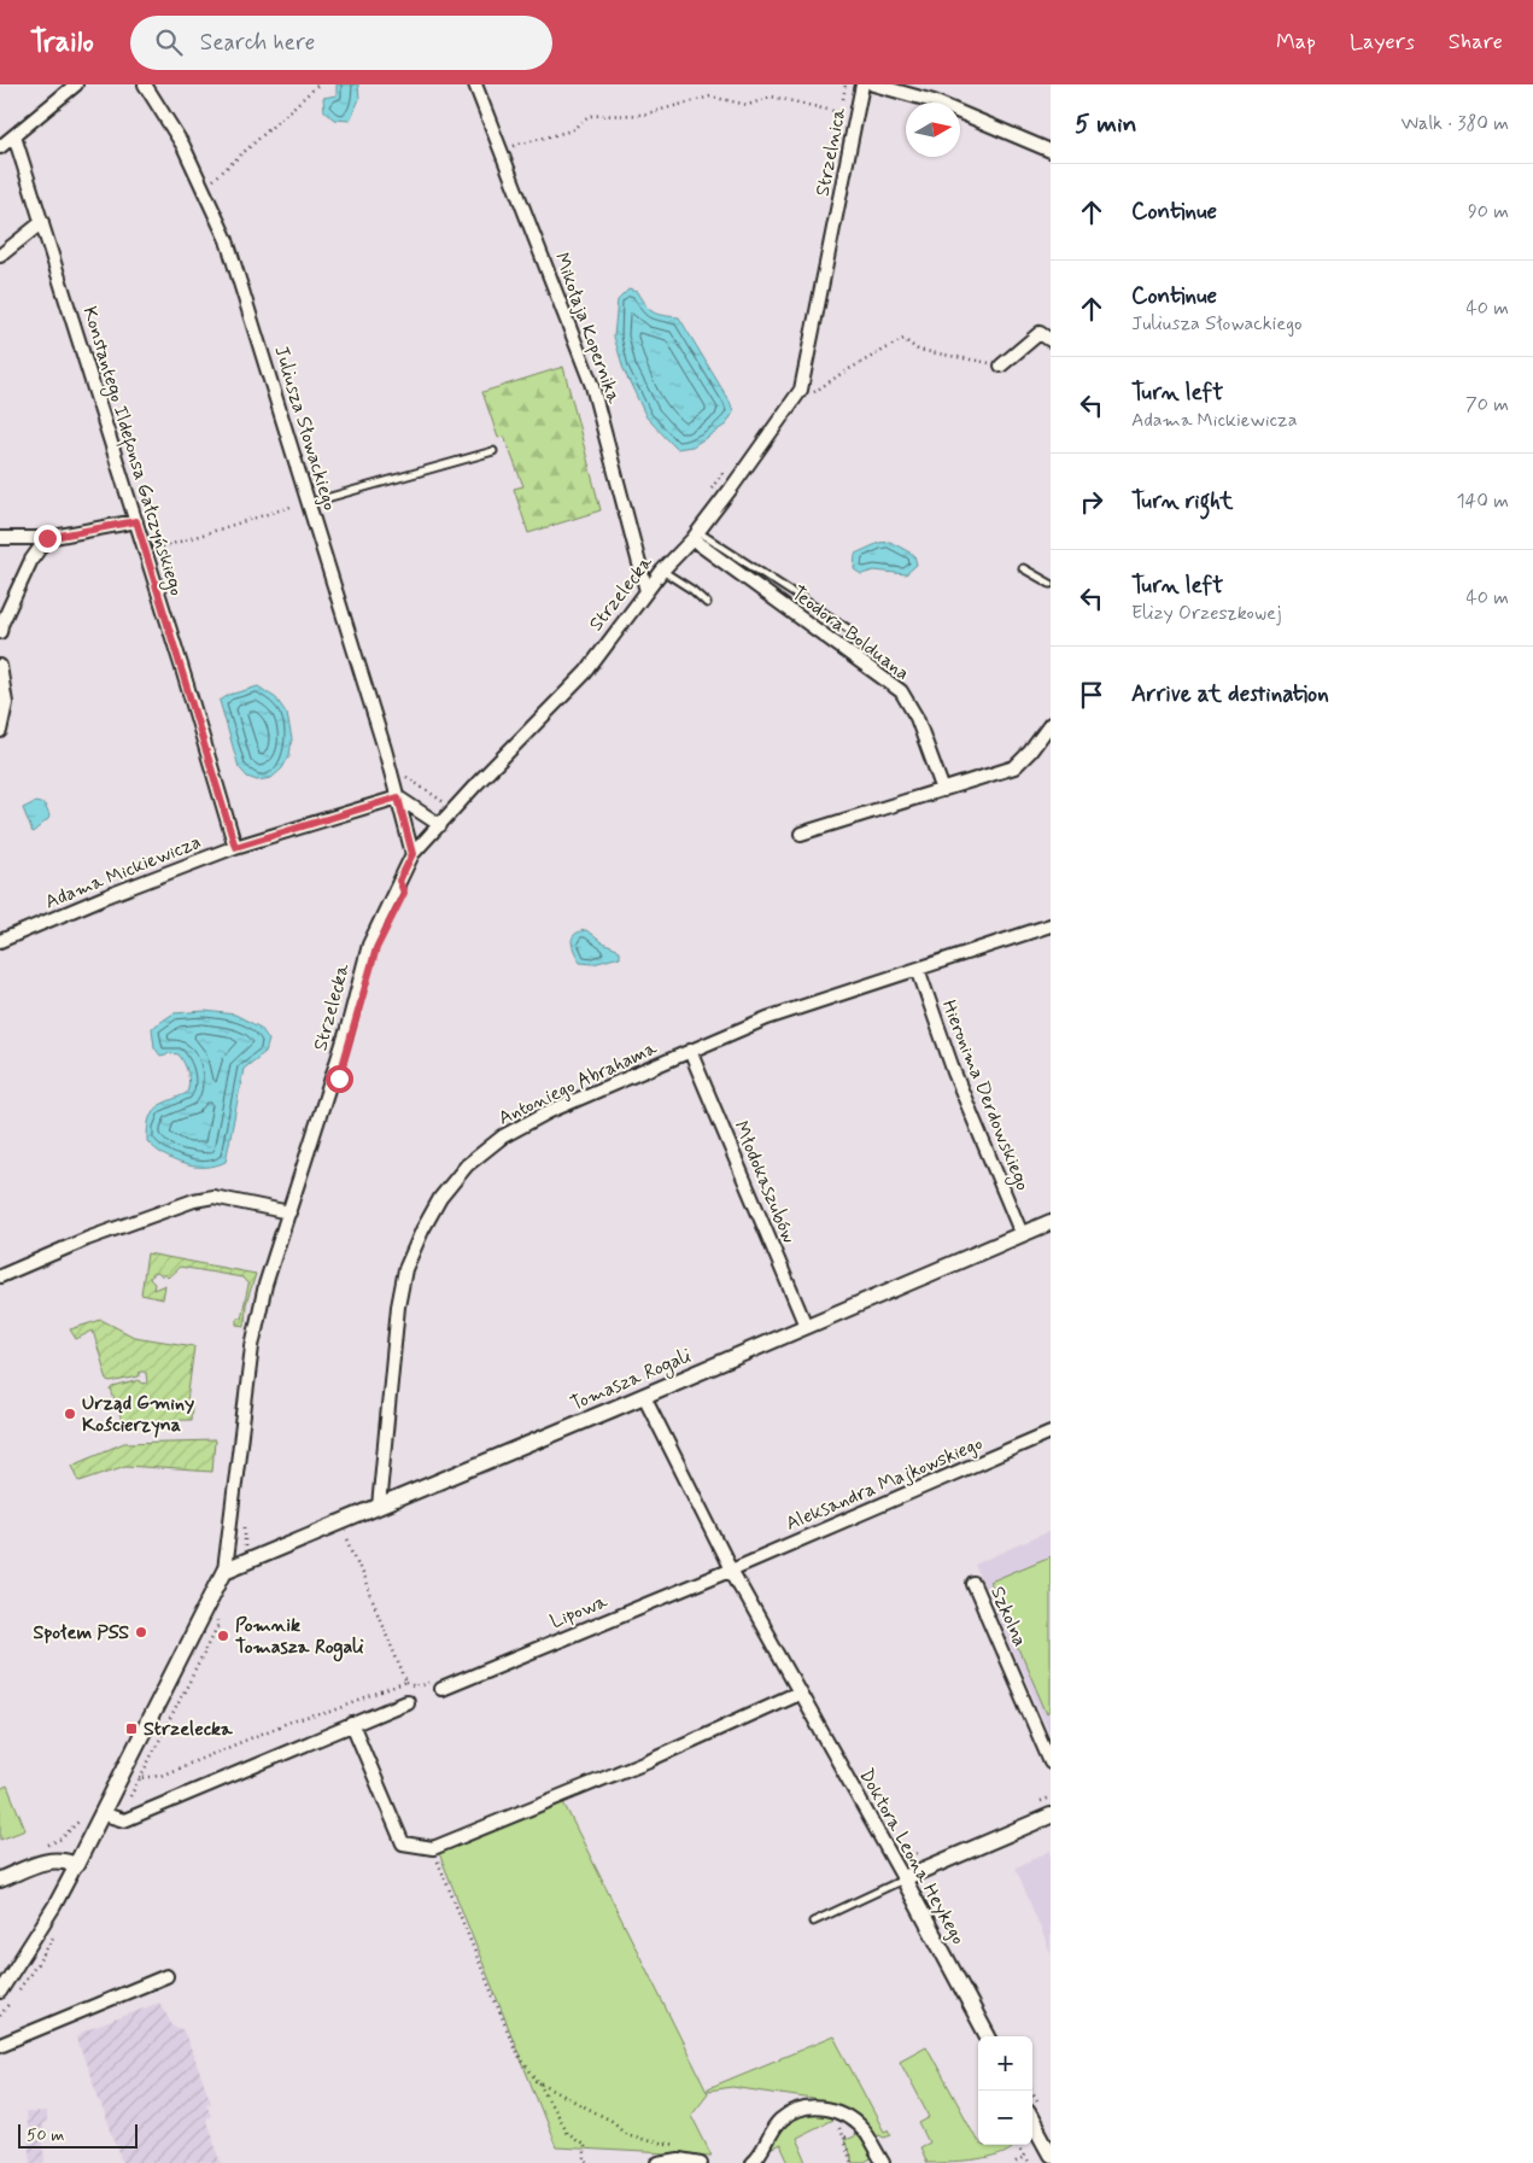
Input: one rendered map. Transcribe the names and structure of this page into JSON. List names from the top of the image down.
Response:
{
  "streets": {
    "street": [
      "Strzelnica",
      "Mikołaja Kopernika",
      "Juliusza Słowackiego",
      "Konstantego Ildefonsa Gałczyńskiego",
      "Strzelecka",
      "Teodora Bolduana",
      "Adama Mickiewicza",
      "Antoniego Abrahama",
      "Hieronima Derdowskiego",
      "Młodokaszubów",
      "Tomasza Rogali",
      "Aleksandra Majkowskiego",
      "Lipowa",
      "Szkolna",
      "Doktora Leona Heykego"
    ]
  },
  "crossings": [
    ["Strzelnica", "Strzelecka"],
    ["Mikołaja Kopernika", "Strzelecka"],
    ["Juliusza Słowackiego", "Strzelecka"],
    ["Juliusza Słowackiego", "Adama Mickiewicza"],
    ["Konstantego Ildefonsa Gałczyńskiego", "Adama Mickiewicza"],
    ["Strzelecka", "Teodora Bolduana"],
    ["Strzelecka", "Tomasza Rogali"],
    ["Antoniego Abrahama", "Hieronima Derdowskiego"],
    ["Antoniego Abrahama", "Młodokaszubów"],
    ["Antoniego Abrahama", "Tomasza Rogali"],
    ["Hieronima Derdowskiego", "Tomasza Rogali"],
    ["Młodokaszubów", "Tomasza Rogali"],
    ["Tomasza Rogali", "Doktora Leona Heykego"],
    ["Aleksandra Majkowskiego", "Lipowa"],
    ["Aleksandra Majkowskiego", "Doktora Leona Heykego"],
    ["Lipowa", "Doktora Leona Heykego"]
  ],
  "places": {
    "other": ["Urząd Gminy Kościerzyna", "Społem PSS", "Pomnik Tomasza Rogali"],
    "transit": ["Strzelecka"]
  },
  "scale_bar": "50 m",
  "north": "right",
  "page": {
    "header": "Trailo",
    "search": "Search here",
    "nav": ["Map", "Layers", "Share"],
    "heading": ["5 min", "Walk · 380 m"],
    "list": [
      ["Continue", "90 m"],
      ["Continue", "Juliusza Słowackiego", "40 m"],
      ["Turn left", "Adama Mickiewicza", "70 m"],
      ["Turn right", "140 m"],
      ["Turn left", "Elizy Orzeszkowej", "40 m"],
      "Arrive at destination"
    ],
    "map_buttons": ["+", "−"],
    "scale": "50 m"
  }
}
